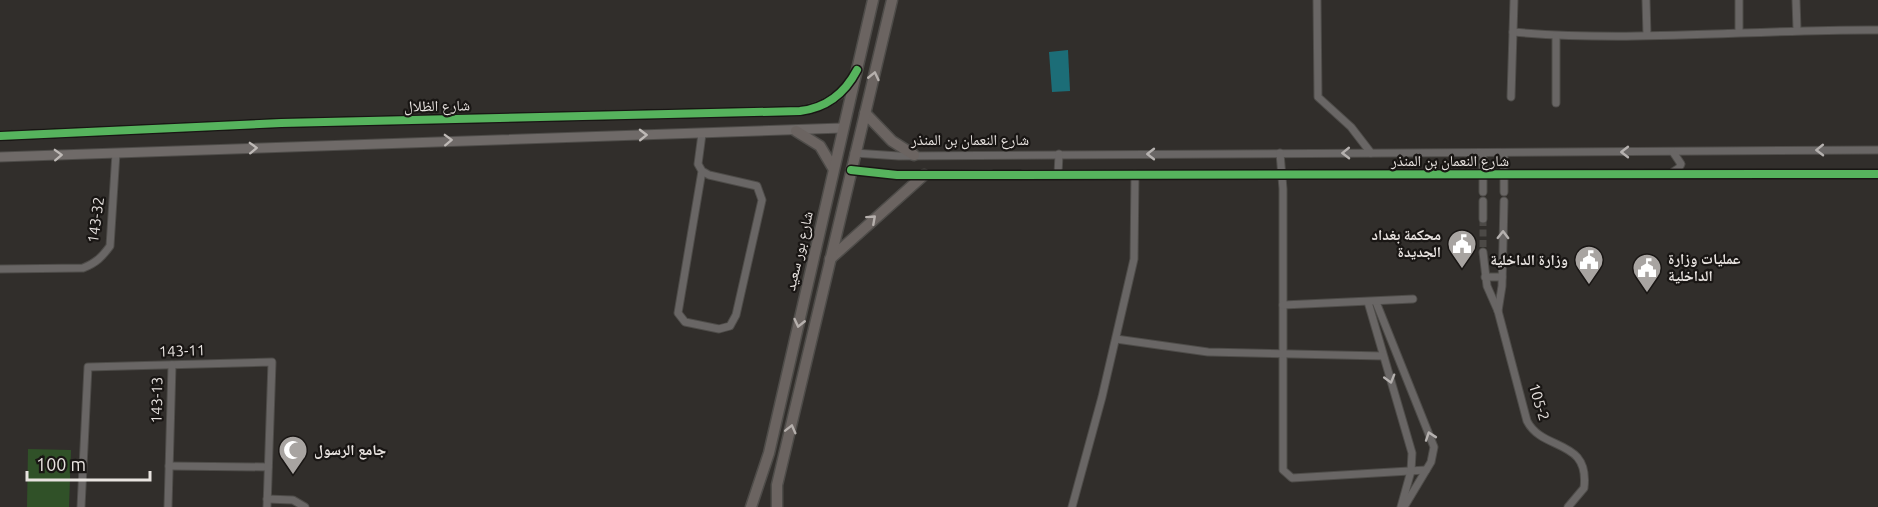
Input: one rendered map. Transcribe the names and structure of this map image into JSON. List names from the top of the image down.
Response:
{
  "streets": {
    "main road": ["شارع بور سعيد"],
    "street": [
      "شارع الظلال",
      "شارع النعمان بن المنذر",
      "143-32",
      "143-11",
      "143-13",
      "105-2"
    ]
  },
  "crossings": [
    ["شارع الظلال", "شارع بور سعيد"],
    ["143-11", "143-13"]
  ],
  "places": {
    "public building": ["محكمة بغداد الجديدة", "وزارة الداخلية", "عمليات وزارة الداخلية"],
    "mosque": ["جامع الرسول"]
  },
  "scale_bar": "100 m"
}
